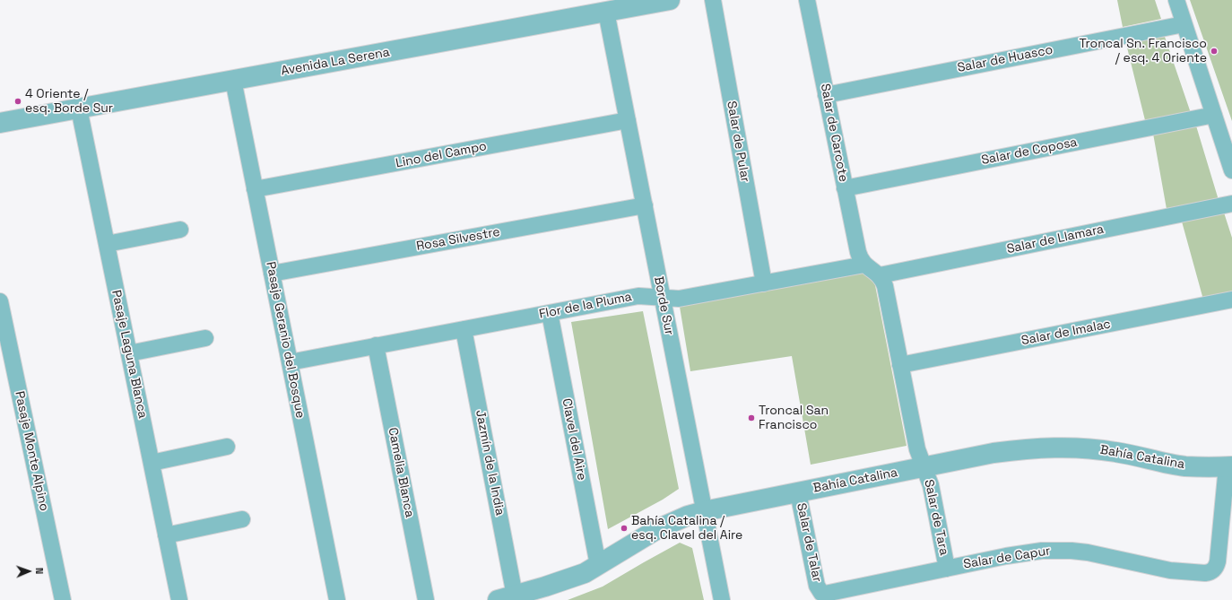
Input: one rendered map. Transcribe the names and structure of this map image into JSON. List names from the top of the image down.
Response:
{
  "streets": {
    "street": [
      "Salar de Huasco",
      "Avenida La Serena",
      "Salar de Carcote",
      "Salar de Pular",
      "Salar de Coposa",
      "Lino del Campo",
      "Rosa Silvestre",
      "Salar de Llamara",
      "Flor de la Pluma",
      "Borde Sur",
      "Salar de Imalac",
      "Pasaje Geranio del Bosque",
      "Pasaje Laguna Blanca",
      "Clavel del Aire",
      "Pasaje Monte Alpino",
      "Bahía Catalina",
      "Jazmín de la India",
      "Camelia Blanca",
      "Salar de Tara",
      "Salar de Talar",
      "Salar de Capur"
    ]
  },
  "crossings": [
    ["Salar de Huasco", "Salar de Carcote"],
    ["Avenida La Serena", "Borde Sur"],
    ["Avenida La Serena", "Pasaje Geranio del Bosque"],
    ["Avenida La Serena", "Pasaje Laguna Blanca"],
    ["Salar de Carcote", "Salar de Coposa"],
    ["Salar de Carcote", "Flor de la Pluma"],
    ["Salar de Pular", "Flor de la Pluma"],
    ["Lino del Campo", "Borde Sur"],
    ["Lino del Campo", "Pasaje Geranio del Bosque"],
    ["Rosa Silvestre", "Borde Sur"],
    ["Rosa Silvestre", "Pasaje Geranio del Bosque"],
    ["Flor de la Pluma", "Borde Sur"],
    ["Flor de la Pluma", "Pasaje Geranio del Bosque"],
    ["Flor de la Pluma", "Clavel del Aire"],
    ["Flor de la Pluma", "Jazmín de la India"],
    ["Flor de la Pluma", "Camelia Blanca"],
    ["Borde Sur", "Bahía Catalina"],
    ["Clavel del Aire", "Bahía Catalina"],
    ["Bahía Catalina", "Jazmín de la India"],
    ["Bahía Catalina", "Salar de Tara"],
    ["Bahía Catalina", "Salar de Talar"],
    ["Bahía Catalina", "Salar de Capur"],
    ["Salar de Tara", "Salar de Capur"],
    ["Salar de Talar", "Salar de Capur"]
  ],
  "places": [
    "Troncal Sn. Francisco / esq. 4 Oriente",
    "4 Oriente / esq. Borde Sur",
    "Troncal San Francisco",
    "Bahía Catalina / esq. Clavel del Aire"
  ],
  "north": "right"
}
